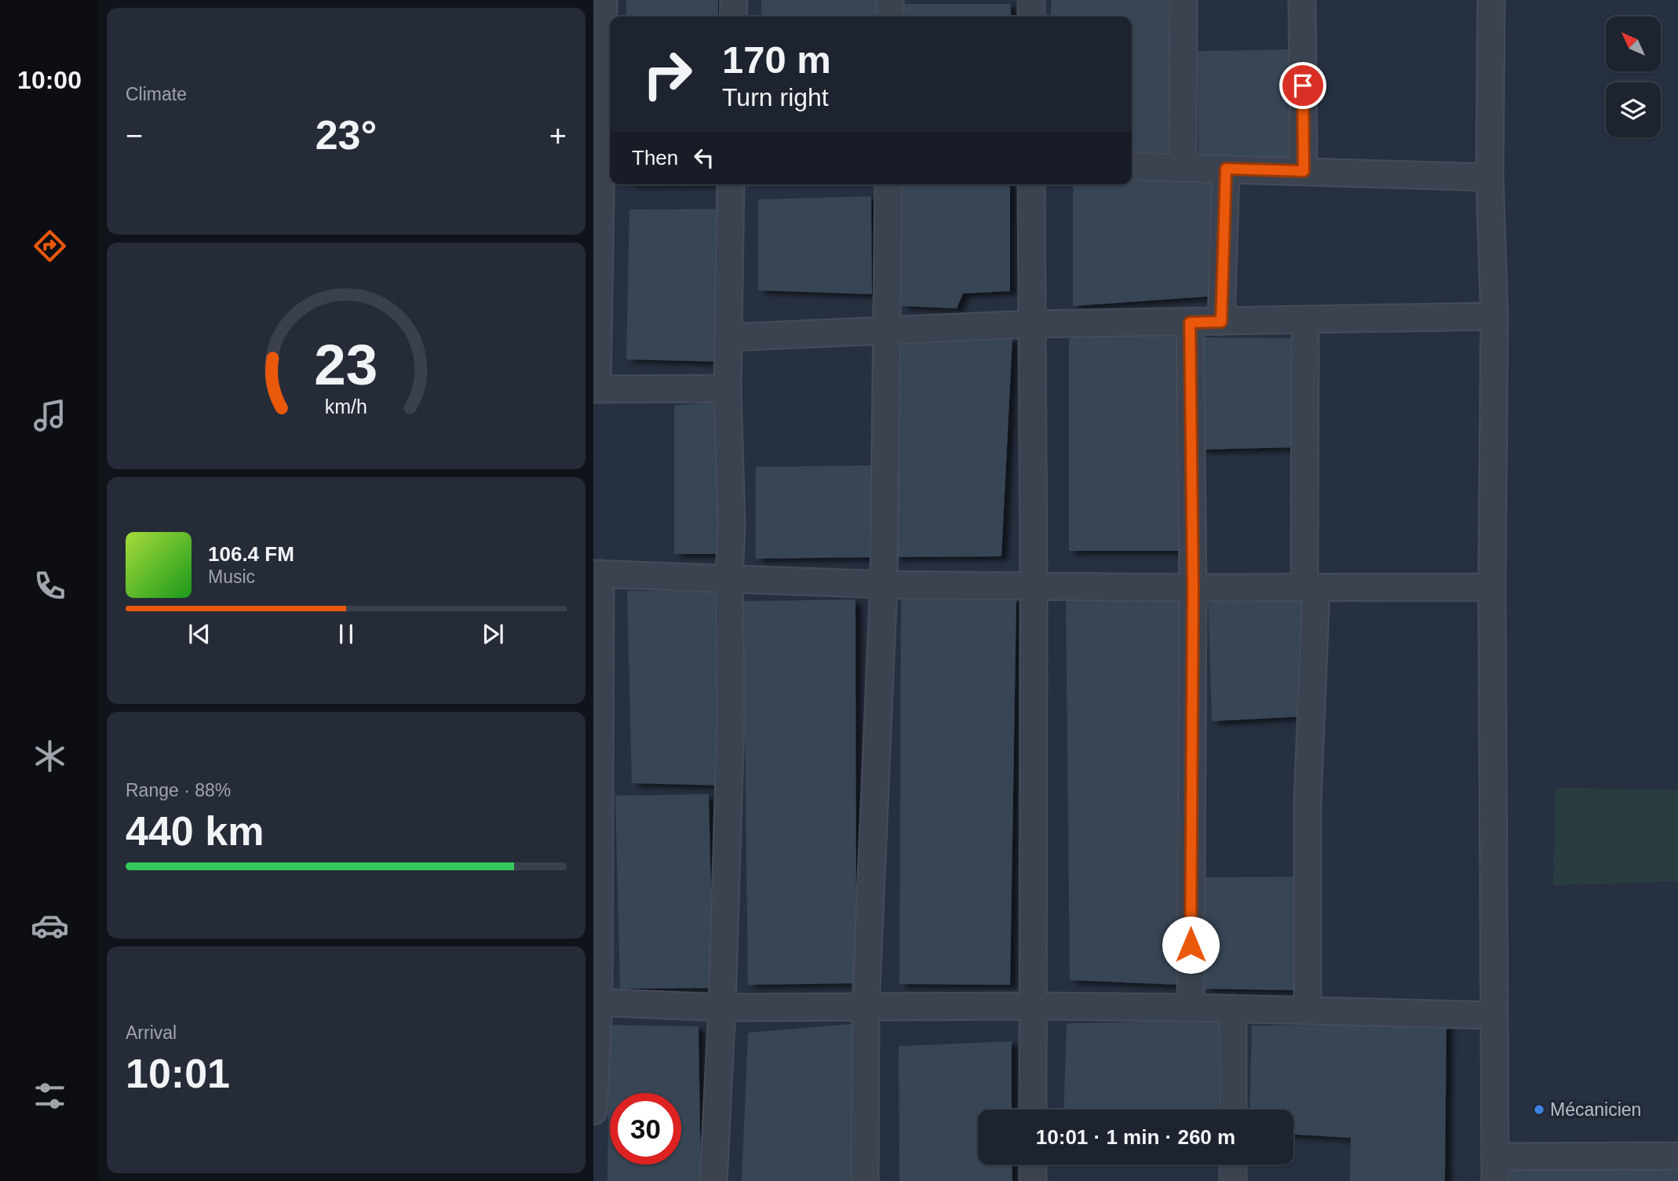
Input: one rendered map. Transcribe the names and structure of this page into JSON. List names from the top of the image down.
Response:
{
  "places": ["Mécanicien"],
  "north": "top left",
  "page": {
    "tabs": "10:00",
    "tile": [
      "Climate",
      ["Range · 88%", "440 km"],
      ["Arrival", "10:01"]
    ],
    "turn": ["170 m", "Turn right"],
    "heat": ["−", "23°", "+"],
    "then": "Then",
    "song": ["106.4 FM", "Music"],
    "limit": "30",
    "trip": "10:01 · 1 min · 260 m",
    "gauge": ["23", "km/h"]
  }
}
